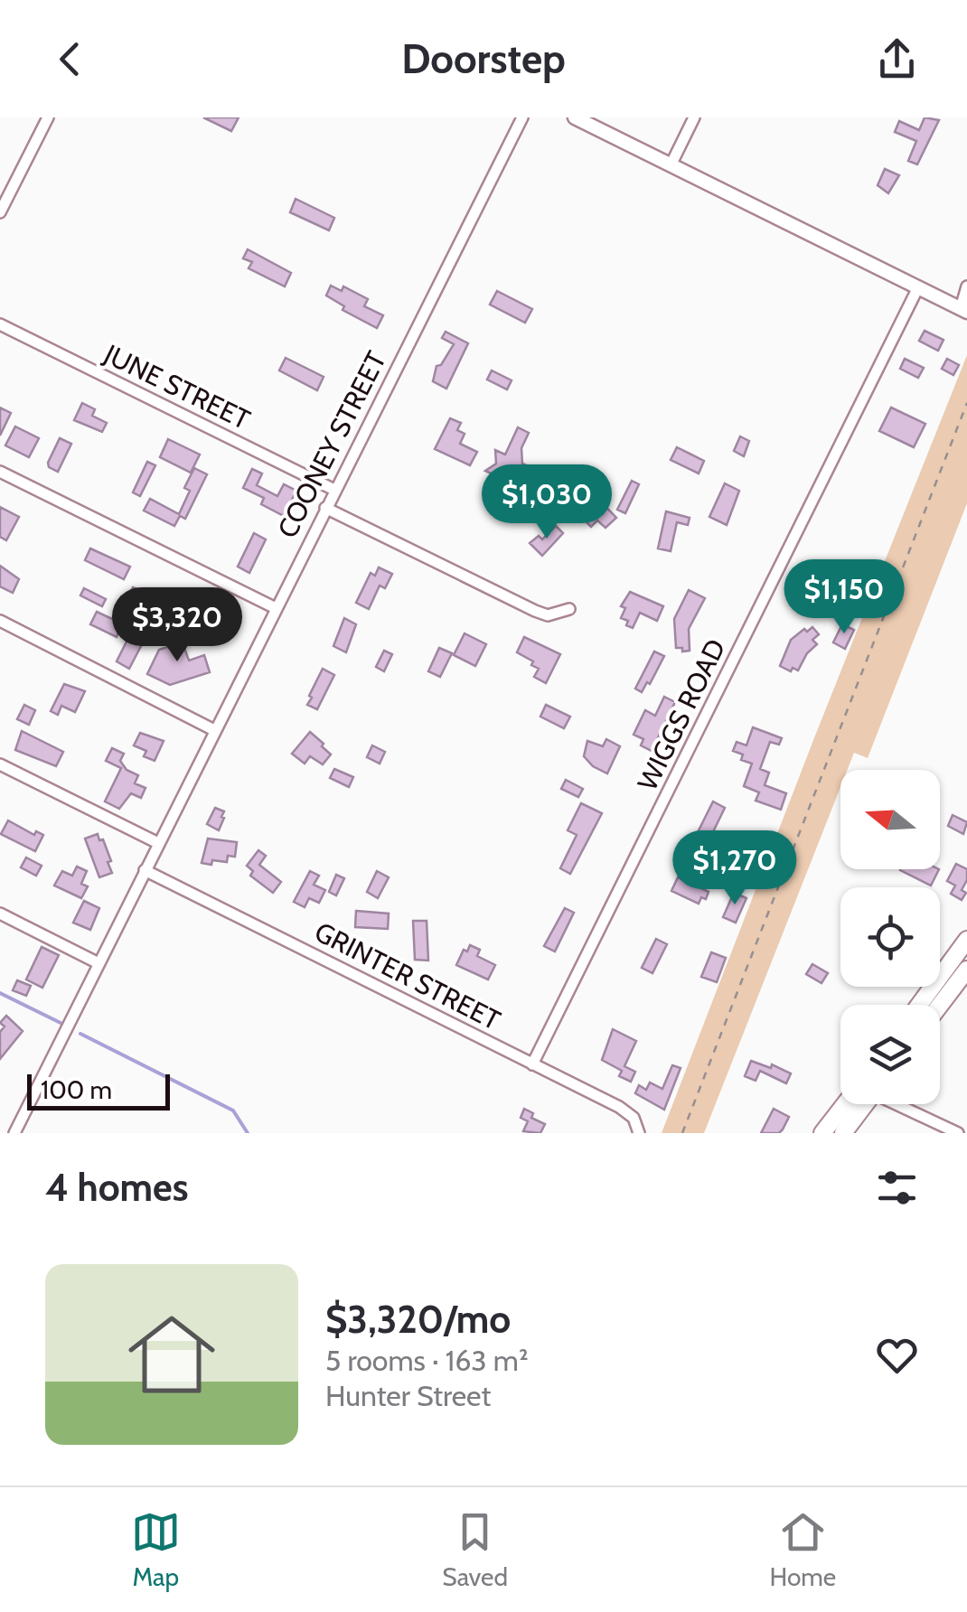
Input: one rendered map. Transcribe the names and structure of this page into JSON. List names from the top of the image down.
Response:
{
  "streets": {
    "street": [
      "JUNE STREET",
      "COONEY STREET",
      "WIGGS ROAD",
      "GRINTER STREET"
    ]
  },
  "crossings": [
    ["JUNE STREET", "COONEY STREET"],
    ["COONEY STREET", "GRINTER STREET"],
    ["WIGGS ROAD", "GRINTER STREET"]
  ],
  "scale_bar": "100 m",
  "north": "left",
  "page": {
    "header": "Doorstep",
    "price": [
      "$1,030",
      "$1,150",
      "$3,320",
      "$1,270"
    ],
    "scale": "100 m",
    "heading": "4 homes",
    "list": [
      {
        "name": "$3,320/mo",
        "note": "5 rooms · 163 m² · Hunter Street"
      }
    ],
    "tabs": ["Map", "Saved", "Home"]
  }
}
